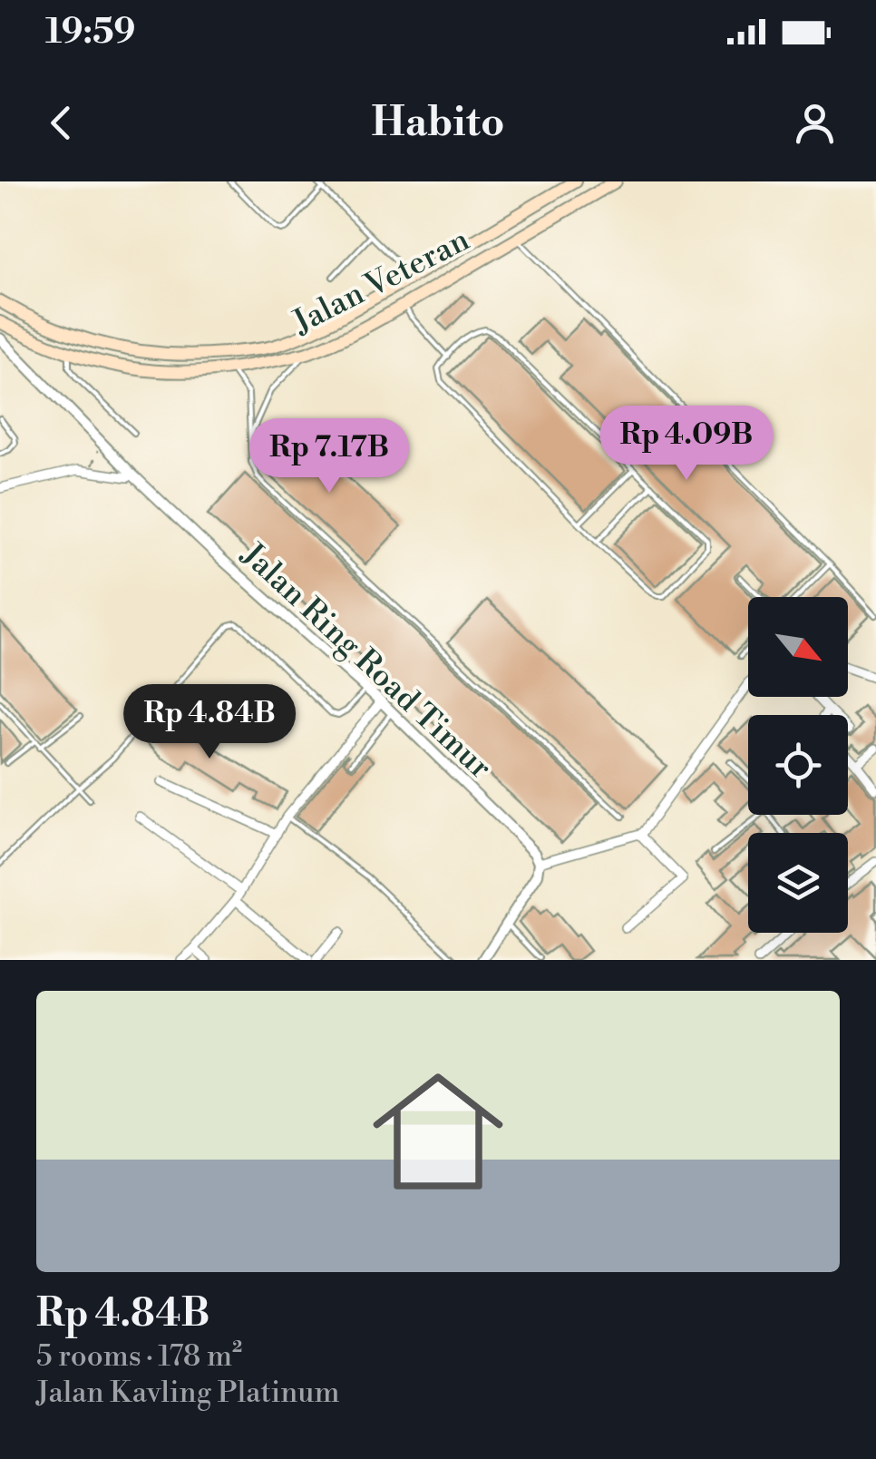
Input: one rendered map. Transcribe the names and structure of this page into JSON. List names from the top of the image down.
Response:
{
  "streets": {
    "main road": ["Jalan Veteran"],
    "street": ["Jalan Ring Road Timur"]
  },
  "crossings": [
    ["Jalan Veteran", "Jalan Ring Road Timur"]
  ],
  "north": "bottom right",
  "page": {
    "status": "19:59",
    "header": "Habito",
    "price": ["Rp 4.09B", "Rp 7.17B", "Rp 4.84B"],
    "list": [
      {
        "name": "Rp 4.84B",
        "note": "5 rooms · 178 m² · Jalan Kavling Platinum"
      }
    ]
  }
}
